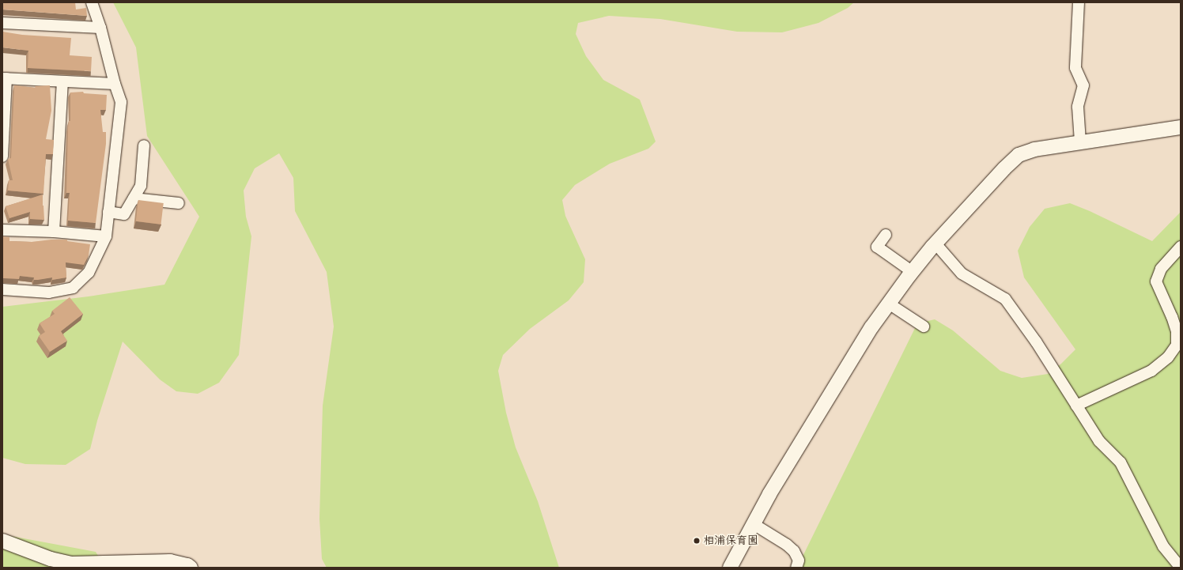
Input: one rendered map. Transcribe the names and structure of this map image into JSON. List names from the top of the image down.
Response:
{
  "places": ["相浦保育園"]
}
